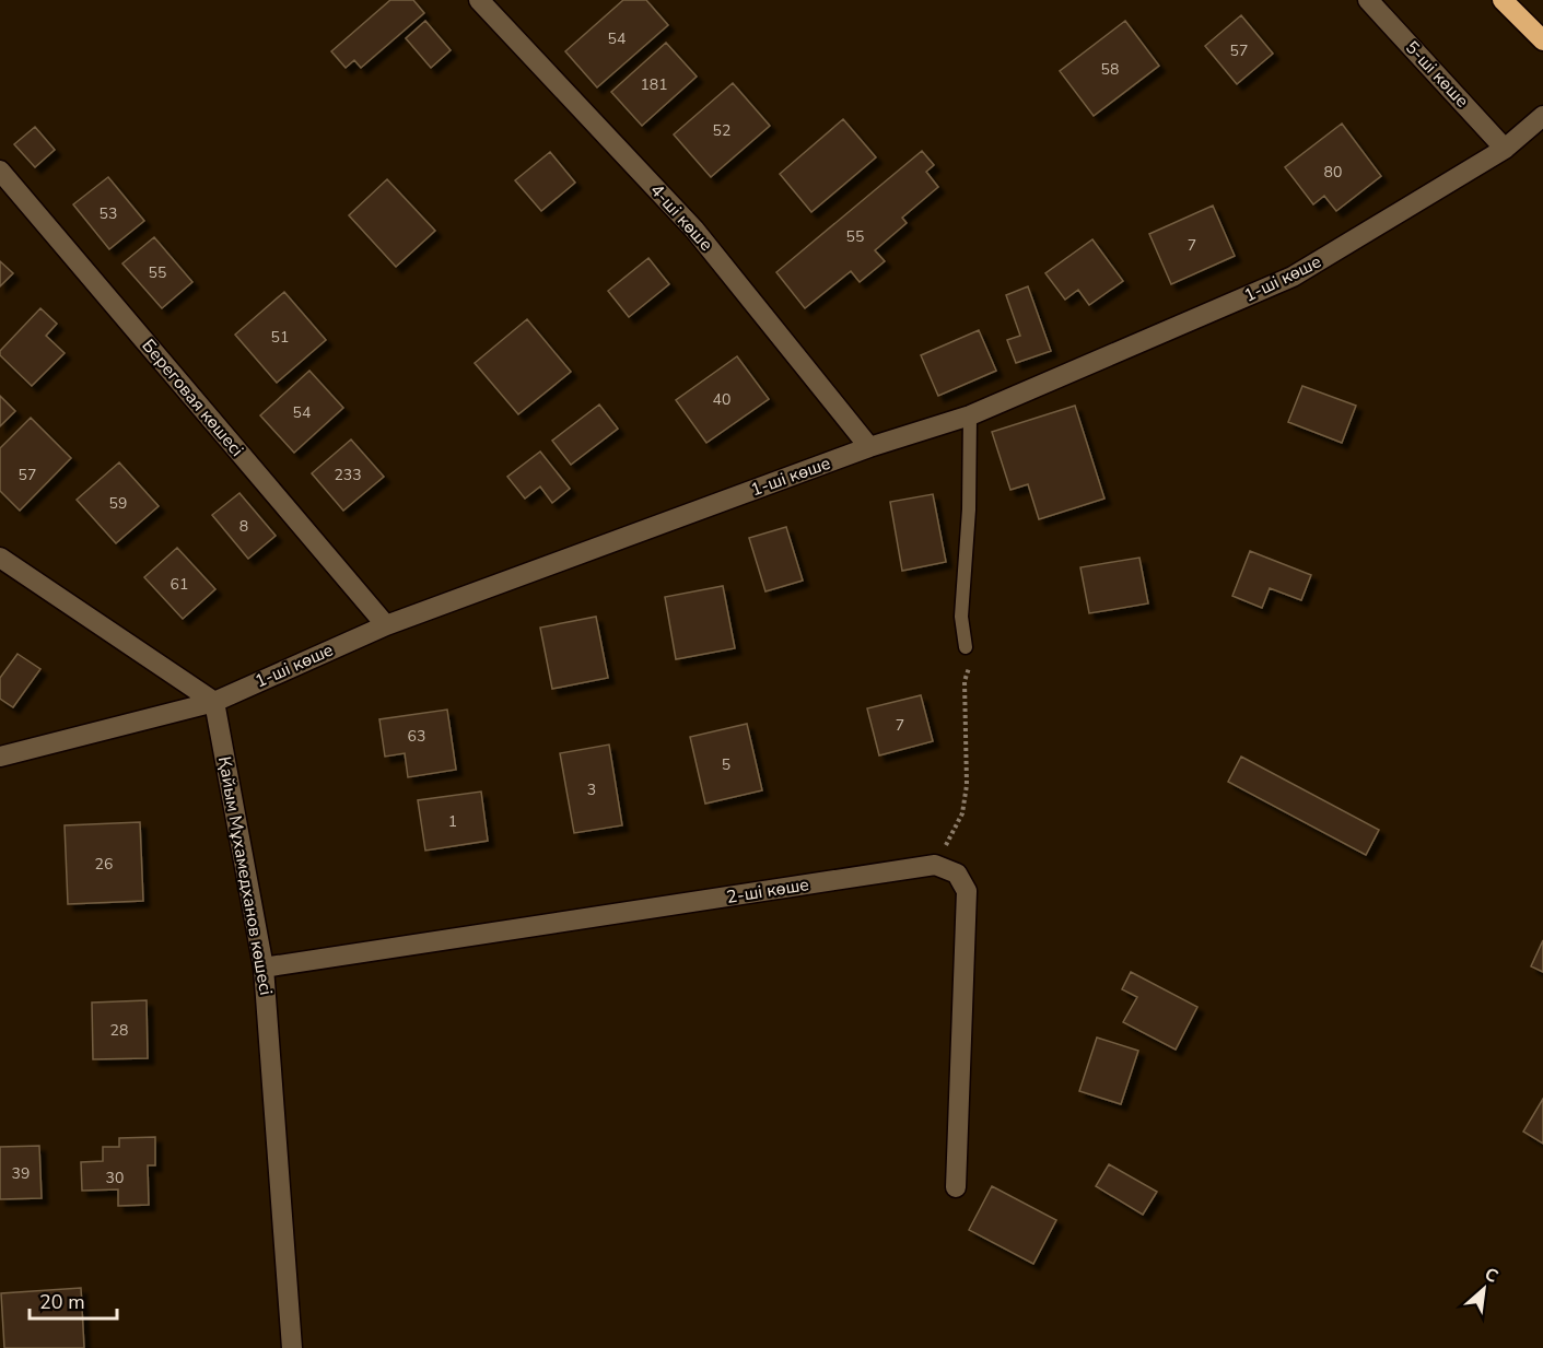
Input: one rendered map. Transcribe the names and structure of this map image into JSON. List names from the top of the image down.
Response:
{
  "streets": {
    "street": [
      "5-шi көше",
      "4-шi көше",
      "1-ші көше",
      "Береговая көшесі",
      "Қайым Мұхамедханов көшесi",
      "2-ші көше"
    ]
  },
  "crossings": [
    ["5-шi көше", "1-ші көше"],
    ["4-шi көше", "1-ші көше"],
    ["1-ші көше", "Береговая көшесі"],
    ["1-ші көше", "Қайым Мұхамедханов көшесi"],
    ["Қайым Мұхамедханов көшесi", "2-ші көше"]
  ],
  "house_numbers": [
    "54",
    "57",
    "58",
    "181",
    "52",
    "80",
    "53",
    "55",
    "7",
    "55",
    "51",
    "40",
    "54",
    "57",
    "233",
    "59",
    "8",
    "61",
    "7",
    "63",
    "5",
    "3",
    "1",
    "26",
    "28",
    "39",
    "30"
  ],
  "scale_bar": "20 m",
  "north": "top right"
}
